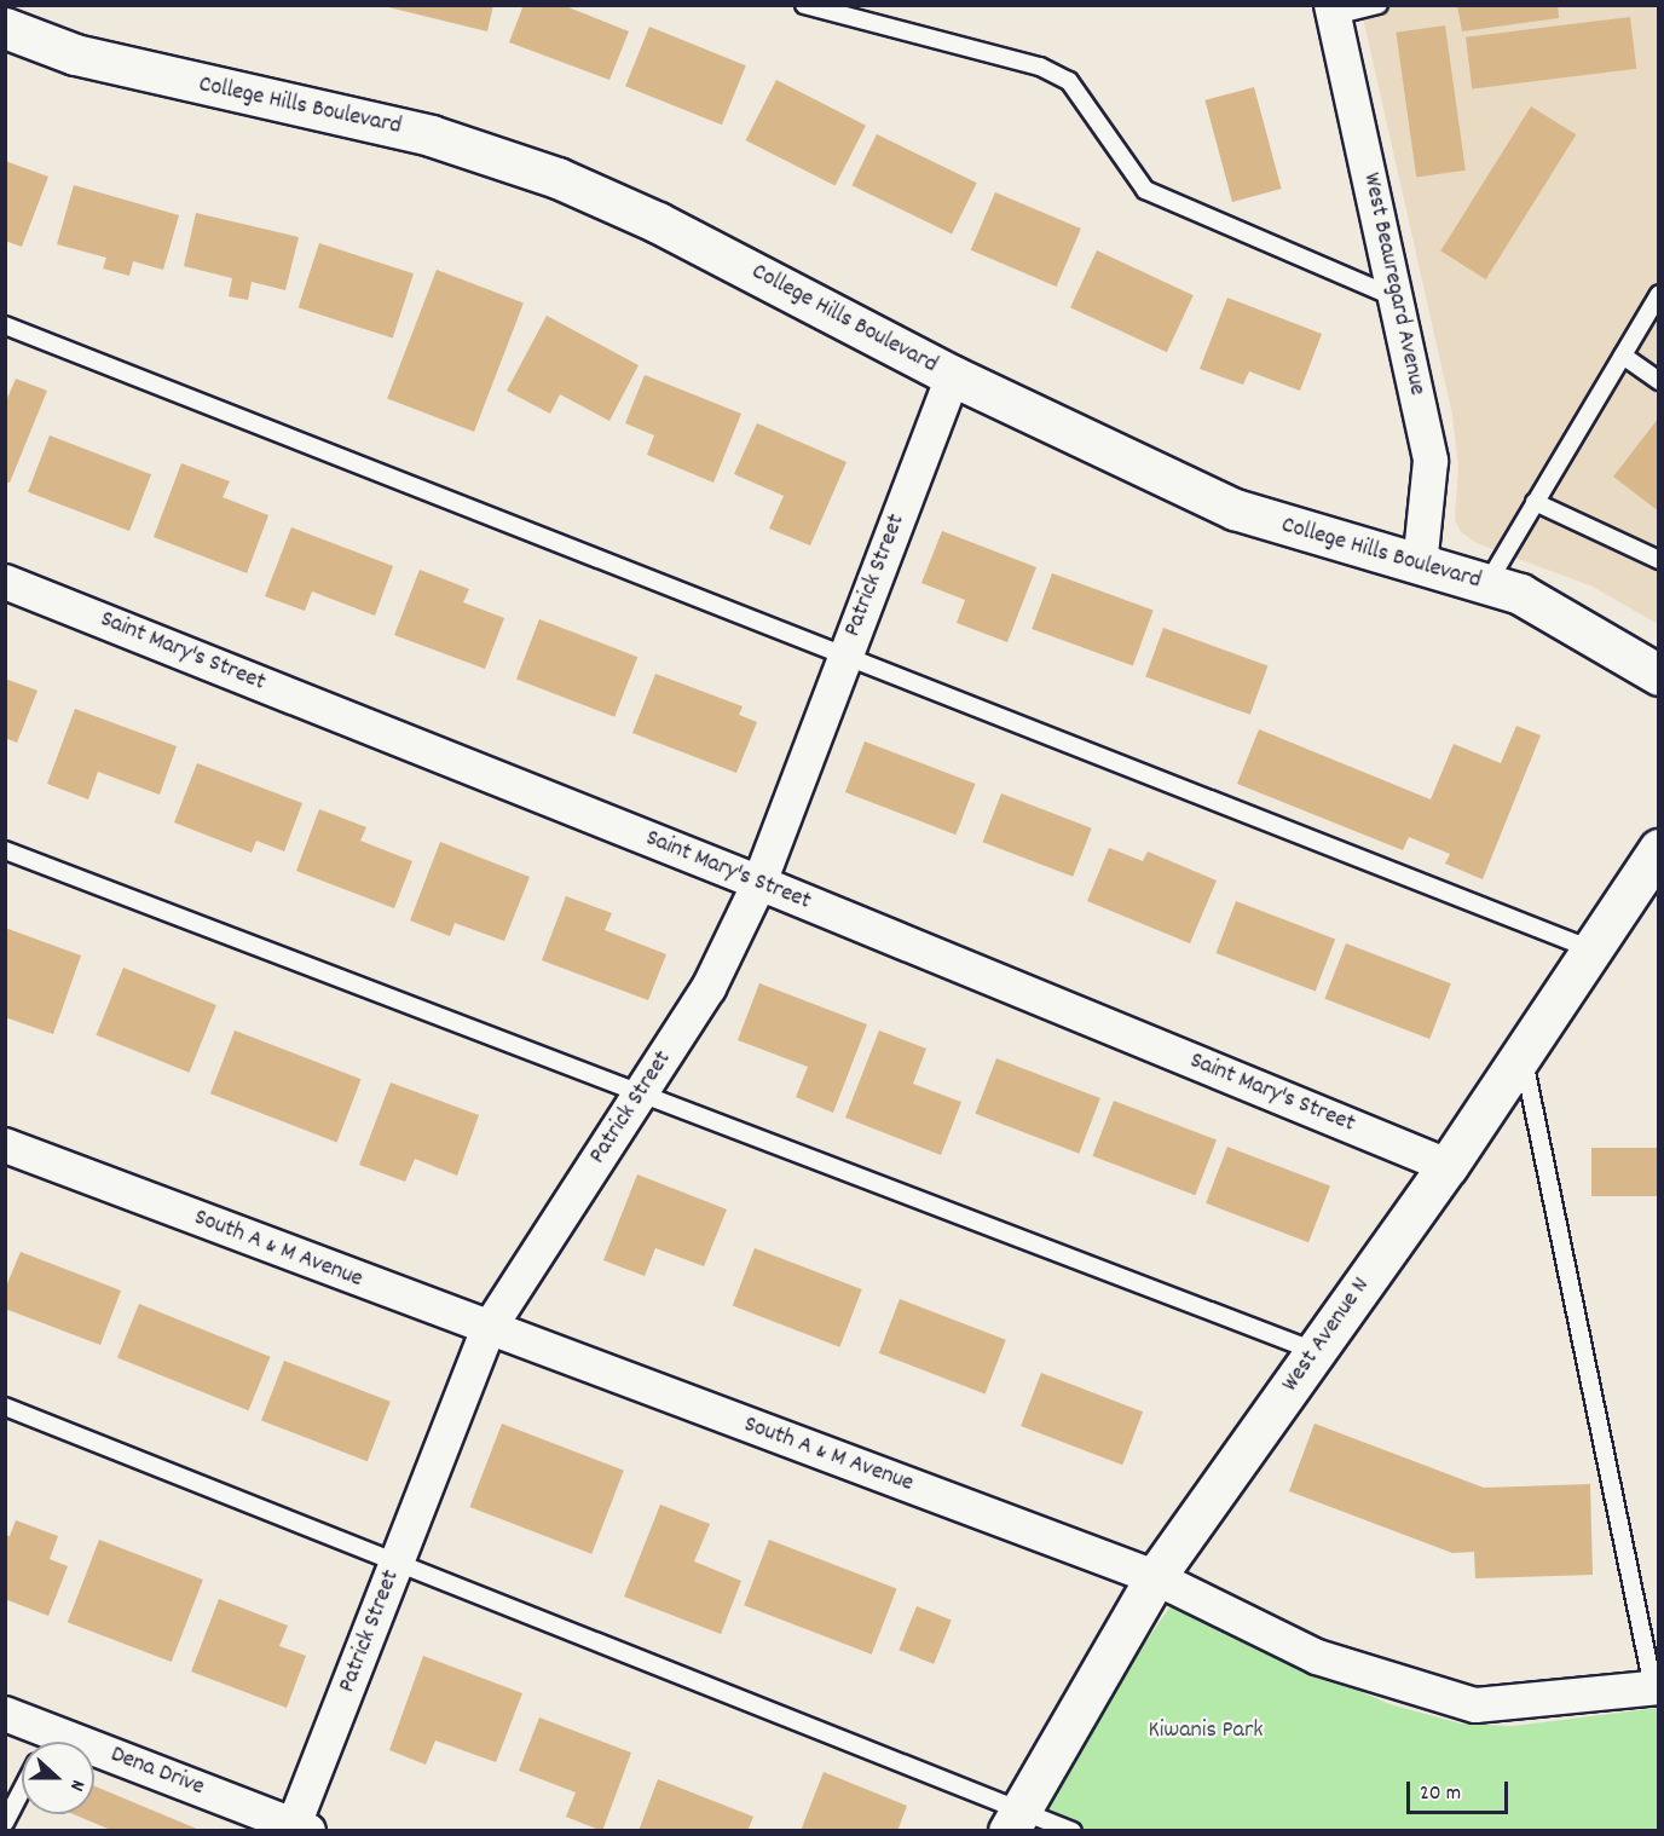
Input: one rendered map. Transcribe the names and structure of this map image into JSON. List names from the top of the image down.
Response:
{
  "streets": {
    "street": [
      "College Hills Boulevard",
      "West Beauregard Avenue",
      "Patrick Street",
      "Saint Mary's Street",
      "South A & M Avenue",
      "West Avenue N",
      "Dena Drive"
    ]
  },
  "crossings": [
    ["College Hills Boulevard", "West Beauregard Avenue"],
    ["College Hills Boulevard", "Patrick Street"],
    ["Patrick Street", "Saint Mary's Street"],
    ["Patrick Street", "South A & M Avenue"],
    ["Patrick Street", "Dena Drive"],
    ["Saint Mary's Street", "West Avenue N"],
    ["South A & M Avenue", "West Avenue N"]
  ],
  "parks": ["Kiwanis Park"],
  "scale_bar": "20 m",
  "north": "right"
}
